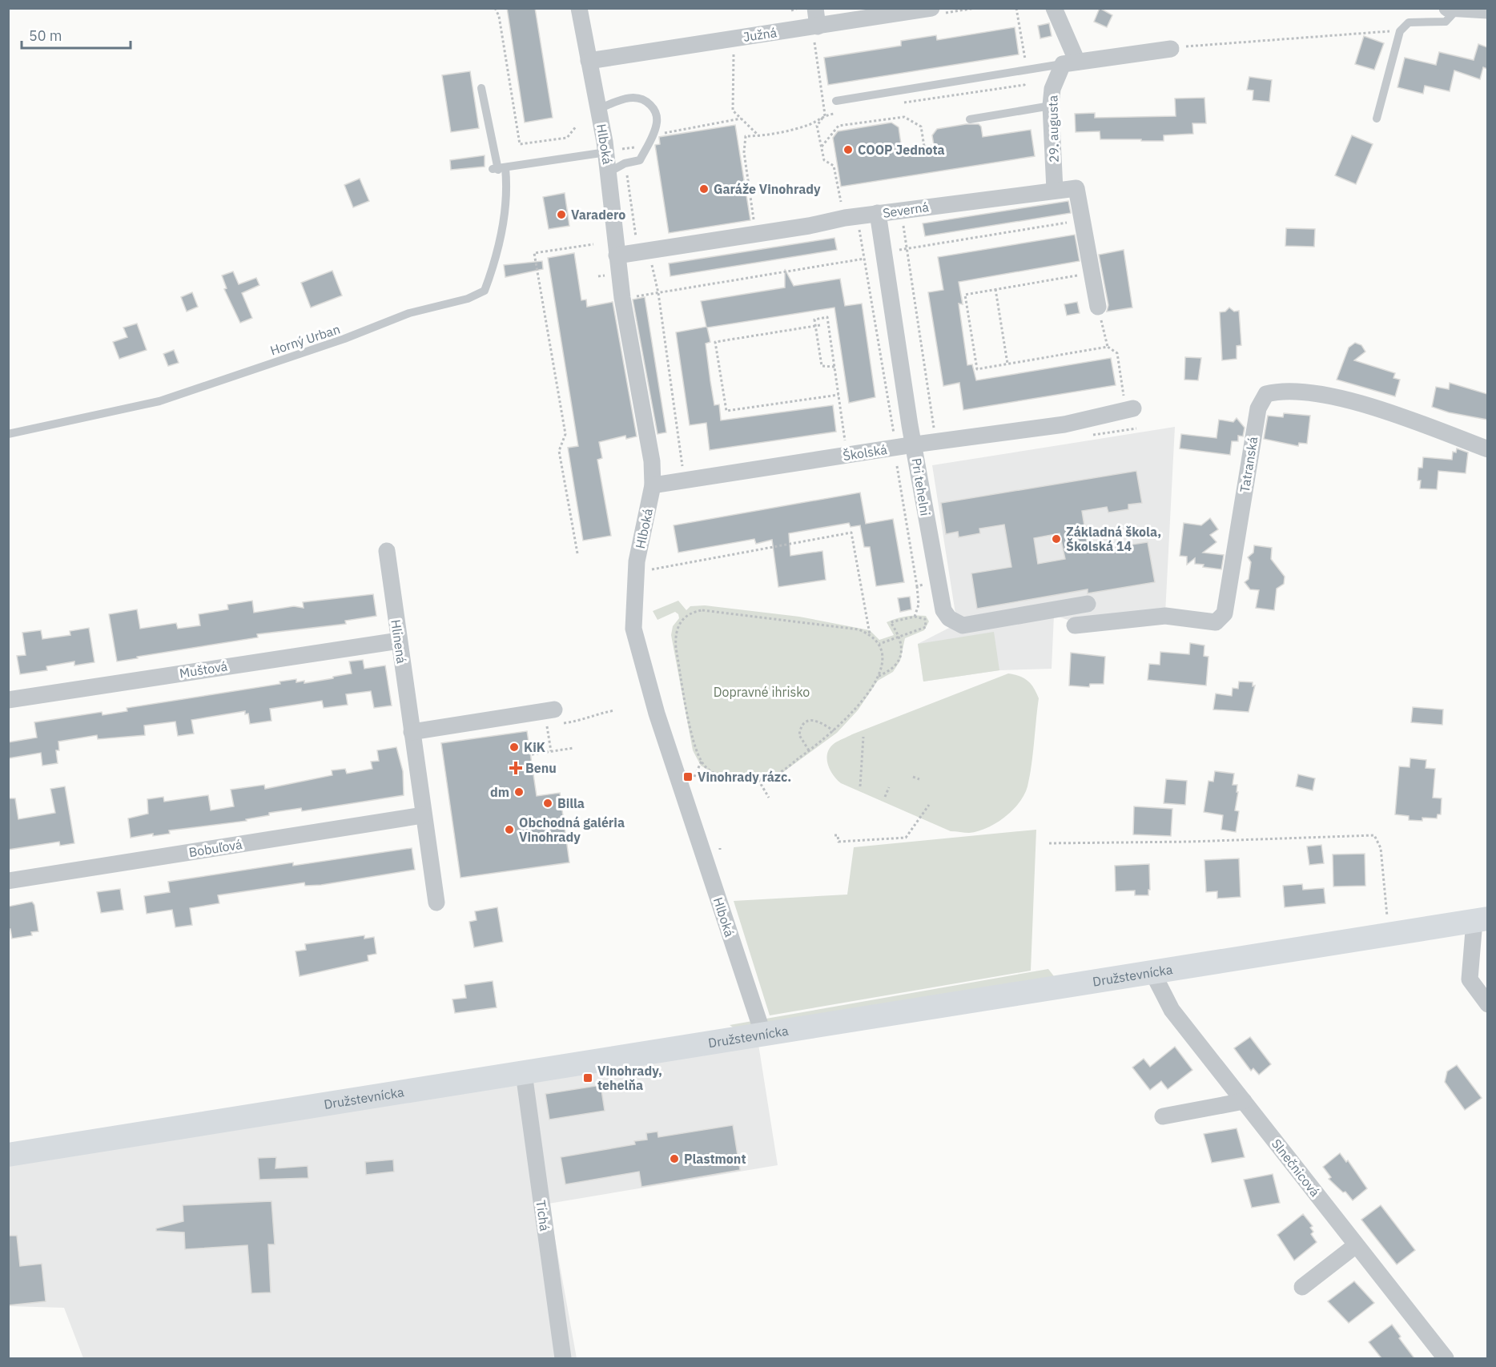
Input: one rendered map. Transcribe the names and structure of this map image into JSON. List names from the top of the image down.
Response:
{
  "streets": {
    "main road": ["Družstevnícka"],
    "street": [
      "Južná",
      "29. augusta",
      "Hlboká",
      "Severná",
      "Školská",
      "Tatranská",
      "Pri tehelni",
      "Hlinená",
      "Muštová",
      "Bobuľová",
      "Slnečnicová",
      "Tichá"
    ],
    "lane": ["Horný Urban"]
  },
  "crossings": [
    ["Južná", "Hlboká"],
    ["29. augusta", "Severná"],
    ["Hlboká", "Severná"],
    ["Hlboká", "Školská"],
    ["Hlboká", "Družstevnícka"],
    ["Severná", "Pri tehelni"],
    ["Školská", "Pri tehelni"],
    ["Hlinená", "Muštová"],
    ["Hlinená", "Bobuľová"],
    ["Družstevnícka", "Slnečnicová"],
    ["Družstevnícka", "Tichá"]
  ],
  "parks": ["Dopravné ihrisko"],
  "places": {
    "other": [
      "COOP Jednota",
      "Garáže Vinohrady",
      "Varadero",
      "Základná škola, Školská 14",
      "KiK",
      "dm",
      "Billa",
      "Obchodná galéria Vinohrady",
      "Plastmont"
    ],
    "health": ["Benu"],
    "transit": ["Vinohrady rázc.", "Vinohrady, tehelňa"]
  },
  "scale_bar": "50 m"
}
